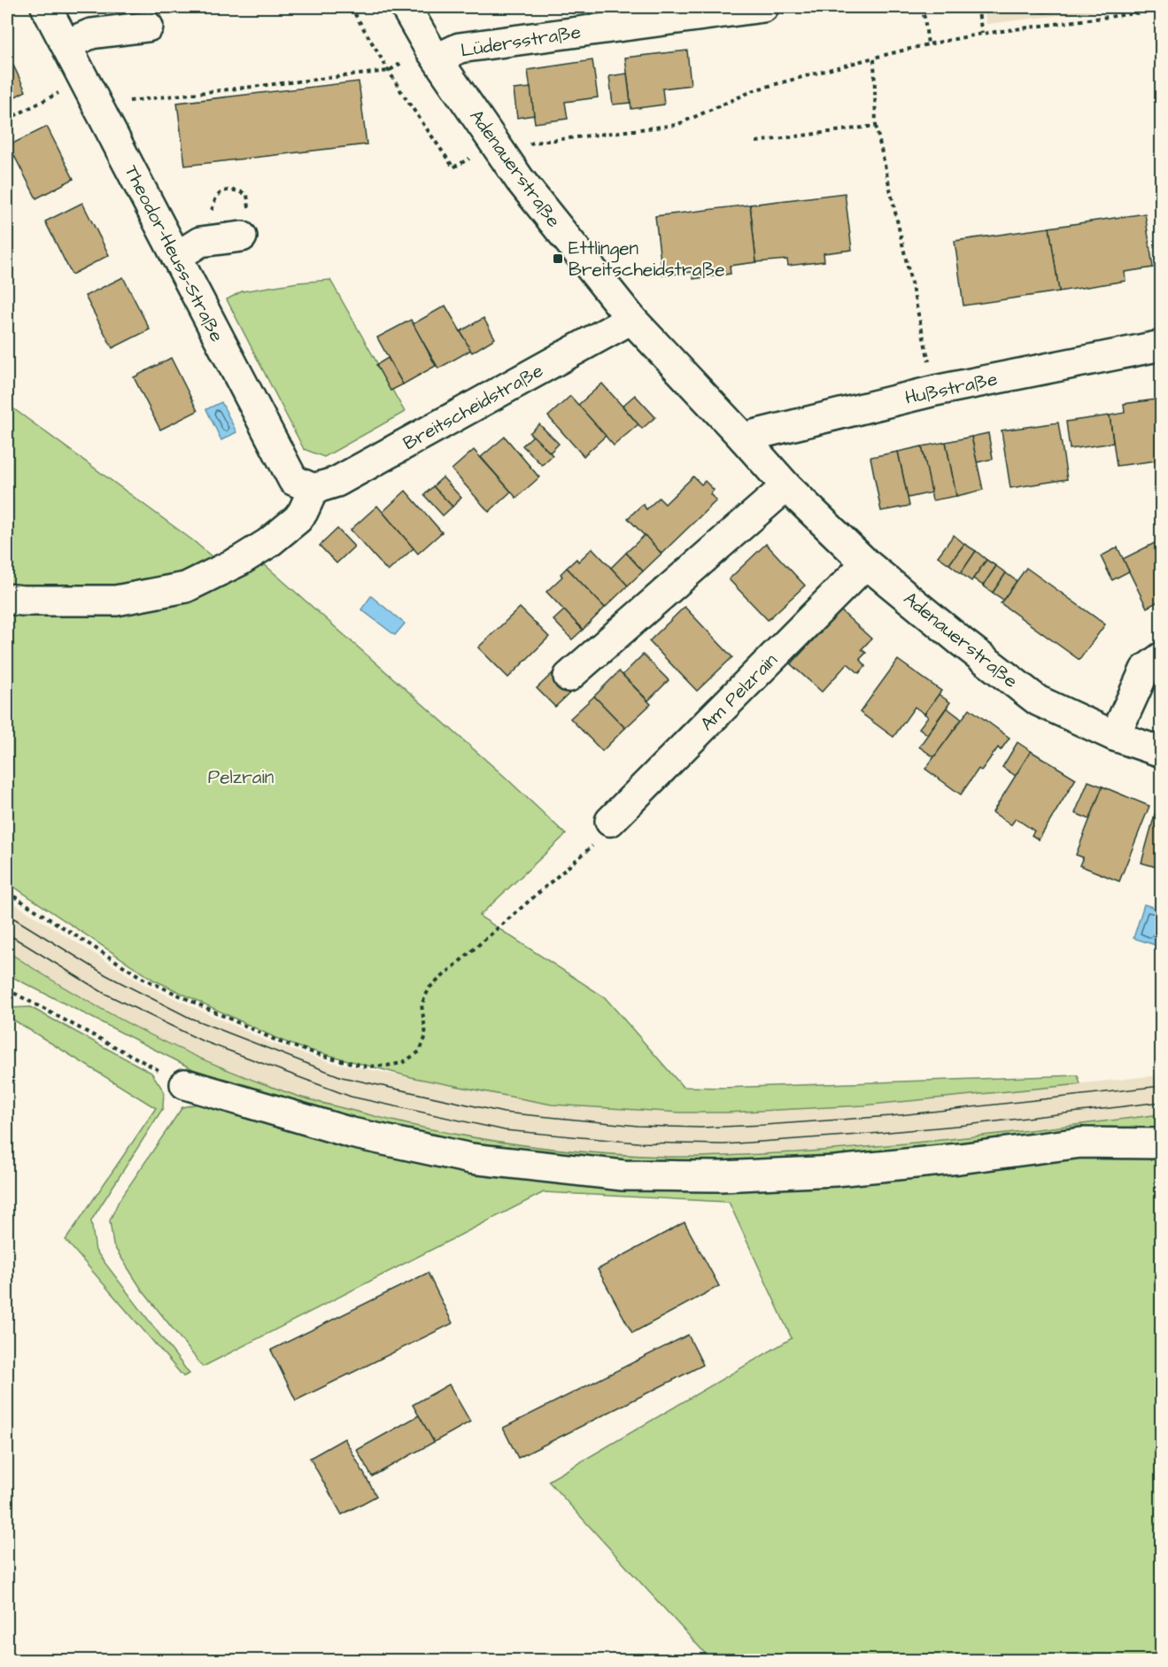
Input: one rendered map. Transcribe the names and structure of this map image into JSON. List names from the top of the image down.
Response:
{
  "streets": {
    "street": [
      "Lüdersstraße",
      "Adenauerstraße",
      "Theodor-Heuss-Straße",
      "Hußstraße",
      "Breitscheidstraße",
      "Am Pelzrain"
    ]
  },
  "crossings": [
    ["Lüdersstraße", "Adenauerstraße"],
    ["Adenauerstraße", "Hußstraße"],
    ["Adenauerstraße", "Breitscheidstraße"],
    ["Adenauerstraße", "Am Pelzrain"],
    ["Theodor-Heuss-Straße", "Breitscheidstraße"]
  ],
  "parks": ["Pelzrain"],
  "places": {
    "transit": ["Ettlingen Breitscheidstraße"]
  }
}
